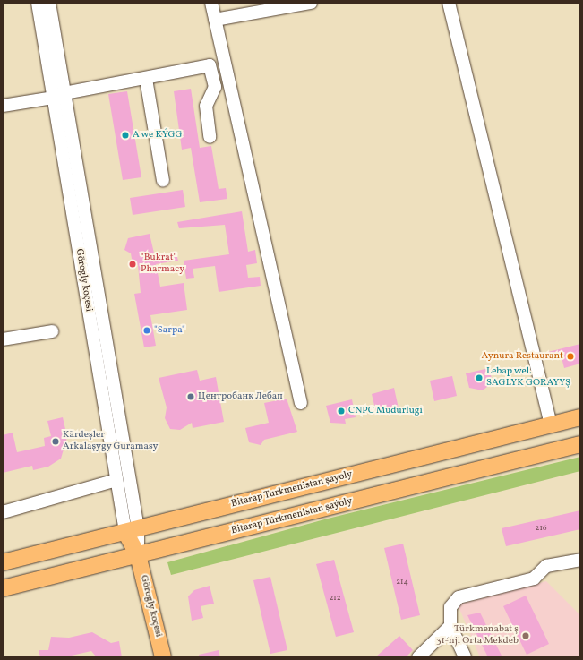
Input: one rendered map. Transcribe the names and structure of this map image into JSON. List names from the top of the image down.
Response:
{
  "streets": {
    "main road": ["Görogly koçesi", "Bitarap Turkmenistan şayoly", "Bitarap Türkmenistan şaýoly"]
  },
  "crossings": [
    ["Görogly koçesi", "Bitarap Turkmenistan şayoly"],
    ["Görogly koçesi", "Bitarap Türkmenistan şaýoly"]
  ],
  "places": [
    "A we KÝGG",
    "\"Bukrat\" Pharmacy",
    "\"Sarpa\"",
    "Aynura Restaurant",
    "Lebap wel. SAGLYK GORAYYŞ",
    "Центробанк Лебап",
    "CNPC Mudurlugi",
    "Kärdeşler Arkalaşygy Guramasy",
    "Türkmenabat ş 31-nji Orta Mekdeb"
  ],
  "house_numbers": ["216", "214", "212"]
}
